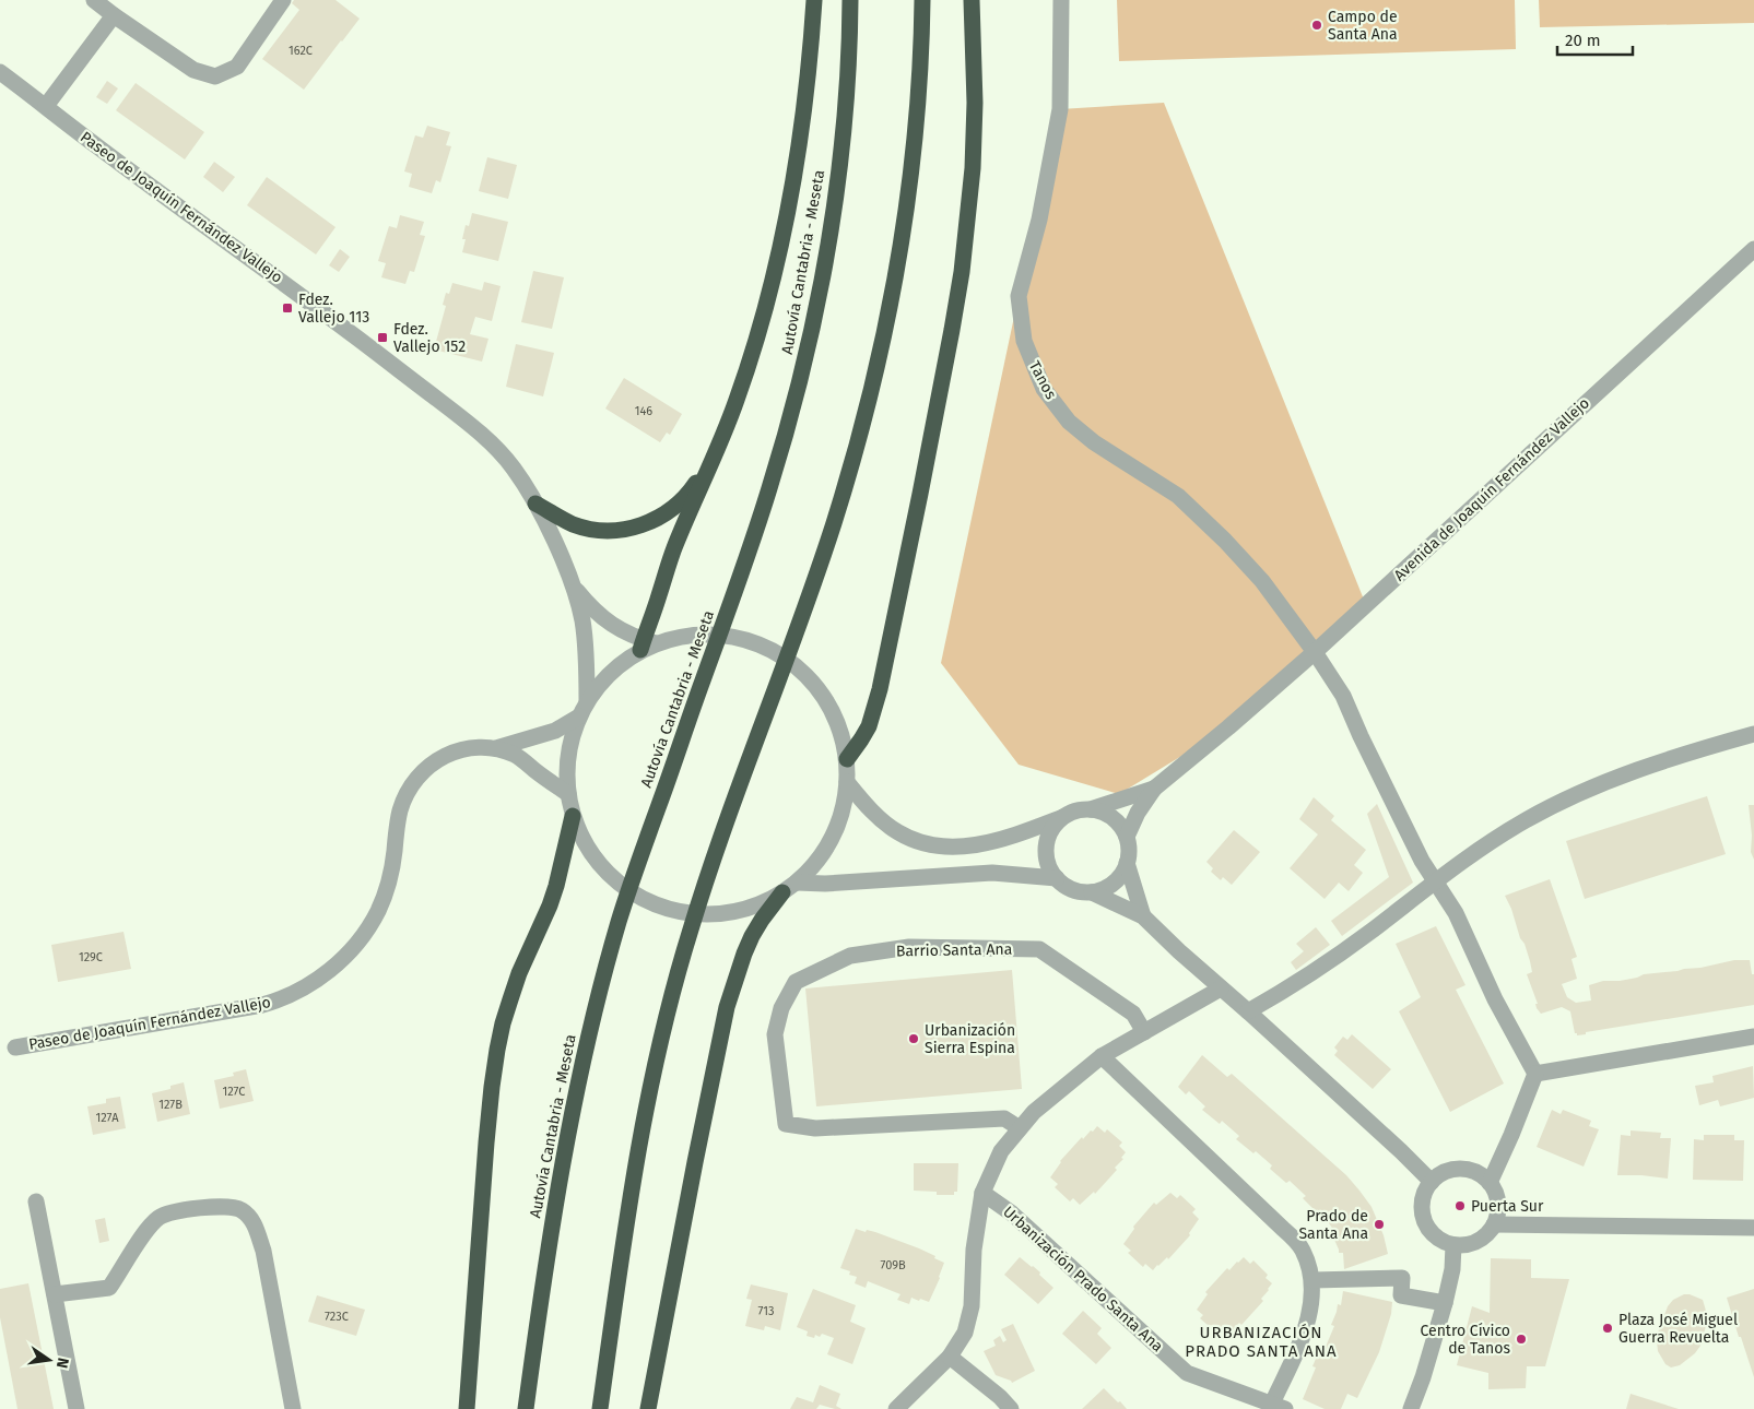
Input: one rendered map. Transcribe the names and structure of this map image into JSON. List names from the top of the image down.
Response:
{
  "streets": {
    "highway": ["Autovía Cantabria - Meseta"],
    "street": [
      "Paseo de Joaquín Fernández Vallejo",
      "Tanos",
      "Avenida de Joaquín Fernández Vallejo",
      "Barrio Santa Ana",
      "Urbanización Prado Santa Ana"
    ]
  },
  "crossings": [
    ["Tanos", "Avenida de Joaquín Fernández Vallejo"]
  ],
  "districts": ["URBANIZACIÓN PRADO SANTA ANA"],
  "places": {
    "other": [
      "Campo de Santa Ana",
      "Urbanización Sierra Espina",
      "Puerta Sur",
      "Prado de Santa Ana",
      "Plaza José Miguel Guerra Revuelta",
      "Centro Cívico de Tanos"
    ],
    "transit": ["Fdez. Vallejo 113", "Fdez. Vallejo 152"]
  },
  "house_numbers": [
    "162C",
    "146",
    "129C",
    "127C",
    "127B",
    "127A",
    "709B",
    "713",
    "723C"
  ],
  "scale_bar": "20 m",
  "north": "right"
}
